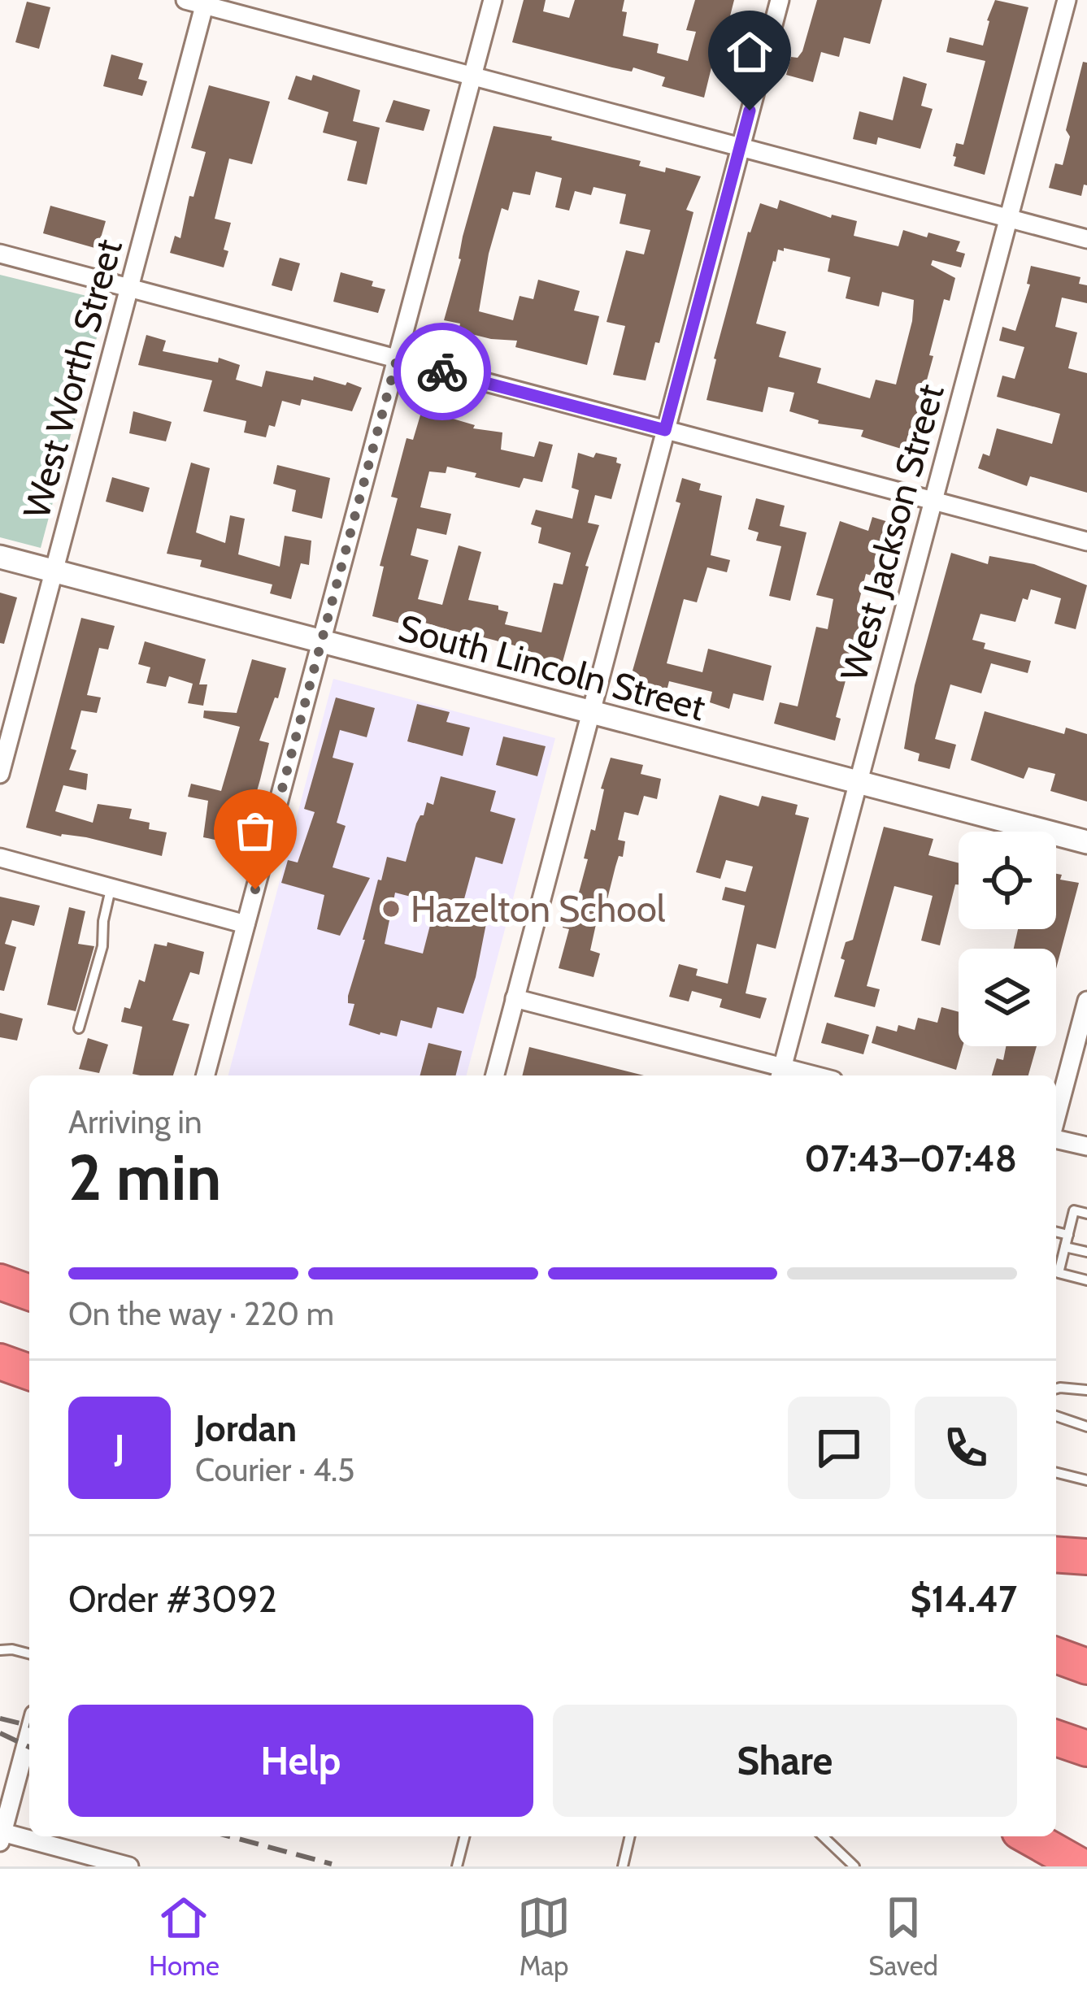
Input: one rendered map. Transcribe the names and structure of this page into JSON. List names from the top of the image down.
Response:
{
  "streets": {
    "street": ["West Worth Street", "West Jackson Street", "South Lincoln Street"]
  },
  "crossings": [
    ["West Worth Street", "South Lincoln Street"],
    ["West Jackson Street", "South Lincoln Street"]
  ],
  "places": ["Hazelton School"],
  "page": {
    "heading": ["2 min", "Arriving in", "07:43–07:48"],
    "panel": [
      "Jordan",
      "Courier · 4.5",
      "Order #3092",
      "$14.47"
    ],
    "bar": "On the way · 220 m",
    "round": "J",
    "buttons": ["Help", "Share"],
    "tabs": ["Home", "Map", "Saved"]
  }
}
